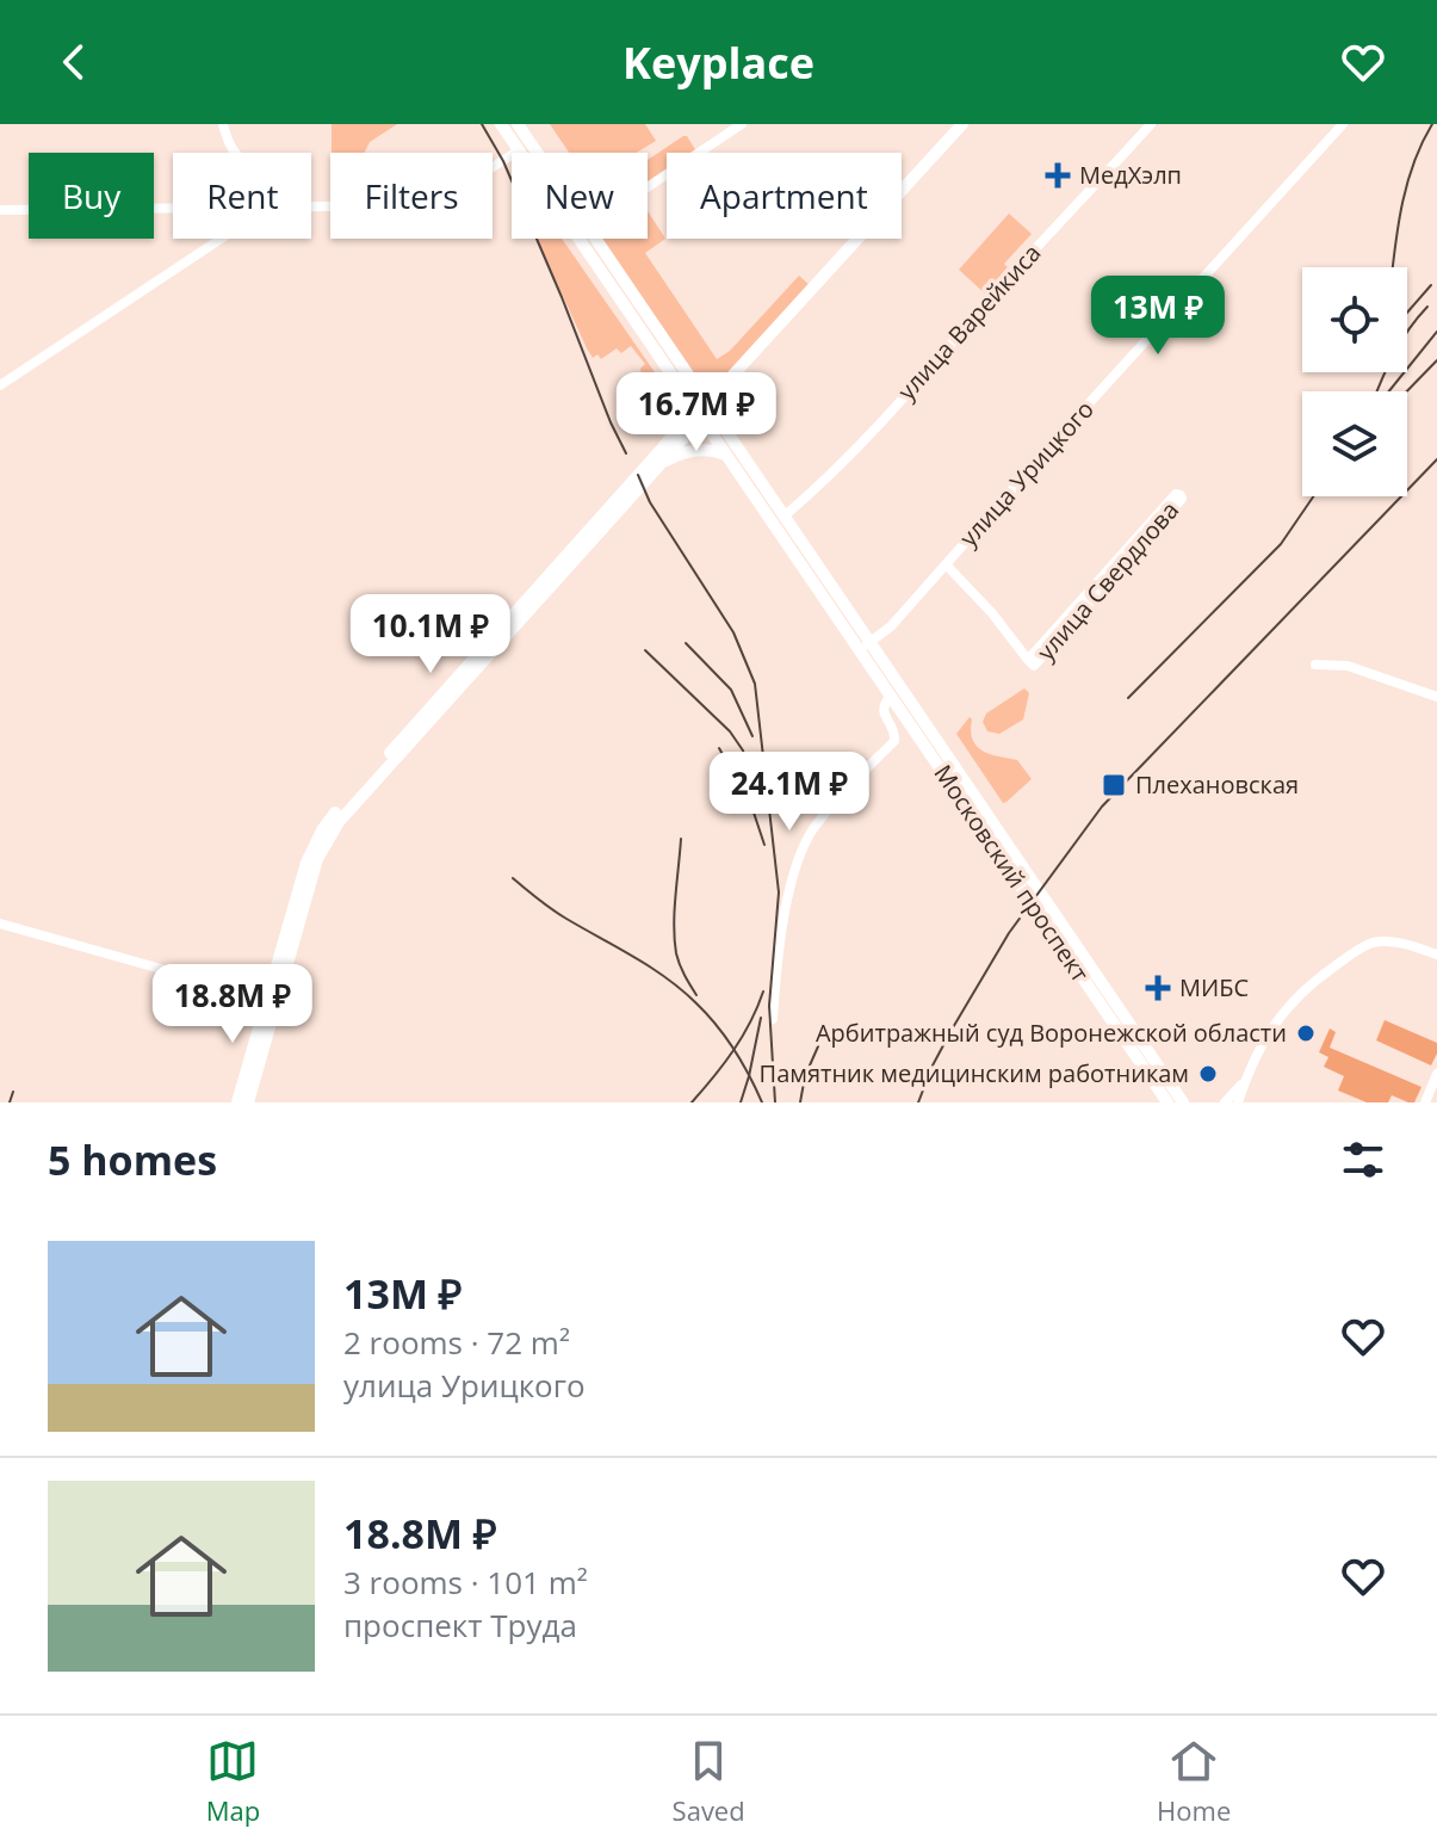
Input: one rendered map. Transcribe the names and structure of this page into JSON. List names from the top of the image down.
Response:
{
  "streets": {
    "main road": ["Московский проспект"],
    "street": ["улица Варейкиса", "улица Урицкого", "улица Свердлова"]
  },
  "crossings": [
    ["улица Варейкиса", "Московский проспект"],
    ["улица Урицкого", "Московский проспект"]
  ],
  "places": {
    "health": ["МедХэлп", "МИБС"],
    "transit": ["Плехановская"],
    "other": ["Арбитражный суд Воронежской области", "Памятник медицинским работникам"]
  },
  "page": {
    "header": "Keyplace",
    "chip": [
      "Buy",
      "Rent",
      "Filters",
      "New",
      "Apartment"
    ],
    "price": [
      "13M ₽",
      "16.7M ₽",
      "10.1M ₽",
      "24.1M ₽",
      "18.8M ₽"
    ],
    "heading": "5 homes",
    "list": [
      {
        "name": "13M ₽",
        "note": "2 rooms · 72 m² · улица Урицкого"
      },
      {
        "name": "18.8M ₽",
        "note": "3 rooms · 101 m² · проспект Труда"
      }
    ],
    "tabs": ["Map", "Saved", "Home"]
  }
}
